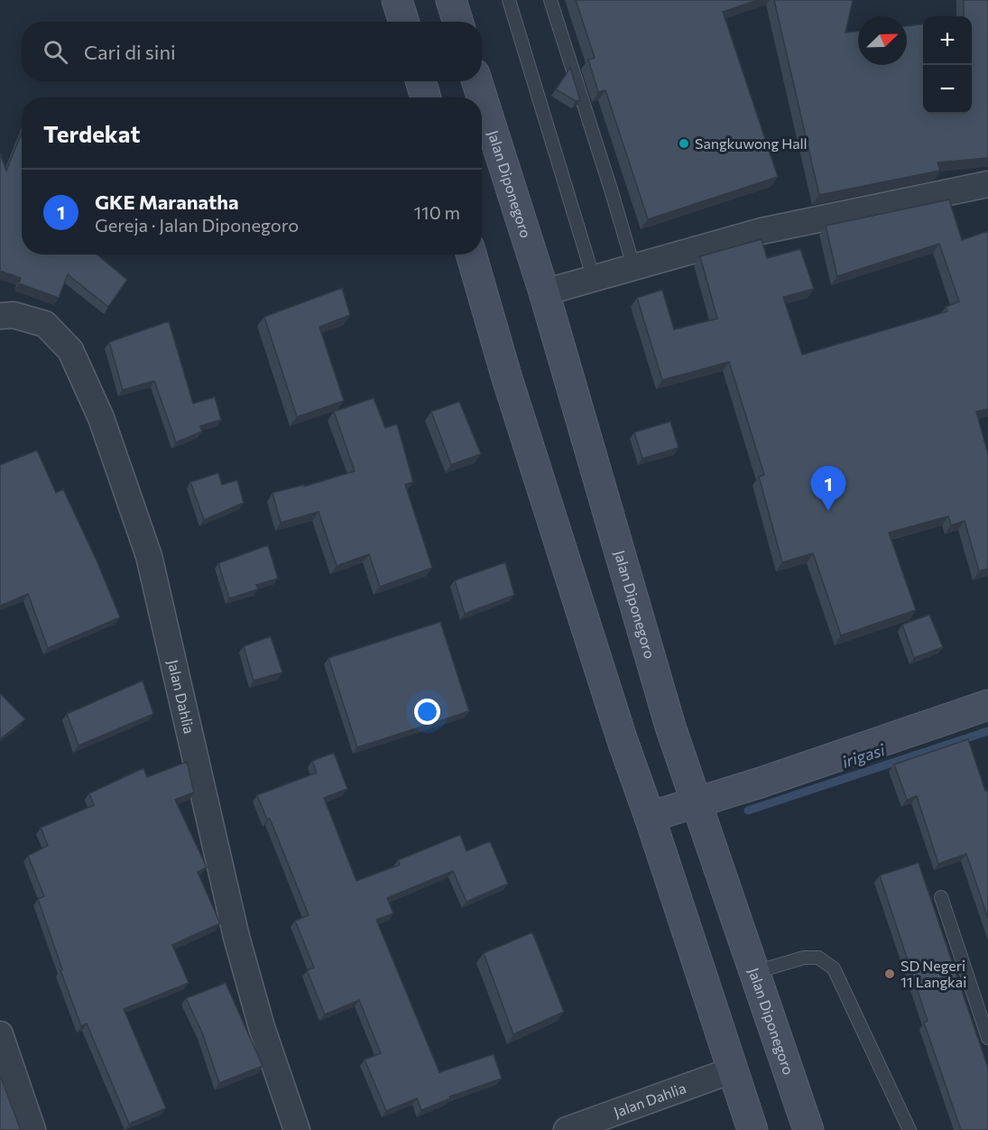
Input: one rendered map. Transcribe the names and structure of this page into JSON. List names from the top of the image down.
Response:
{
  "streets": {
    "main road": ["Jalan Diponegoro"],
    "street": ["Jalan Dahlia"]
  },
  "water": ["irigasi"],
  "places": ["Sangkuwong Hall", "SD Negeri 11 Langkai"],
  "north": "top right",
  "page": {
    "map_buttons": ["+", "−"],
    "search": "Cari di sini",
    "heading": "Terdekat",
    "list": [
      {
        "mark": "1",
        "name": "GKE Maranatha",
        "note": "Gereja · Jalan Diponegoro",
        "value": "110 m"
      }
    ],
    "pins": "1"
  }
}
